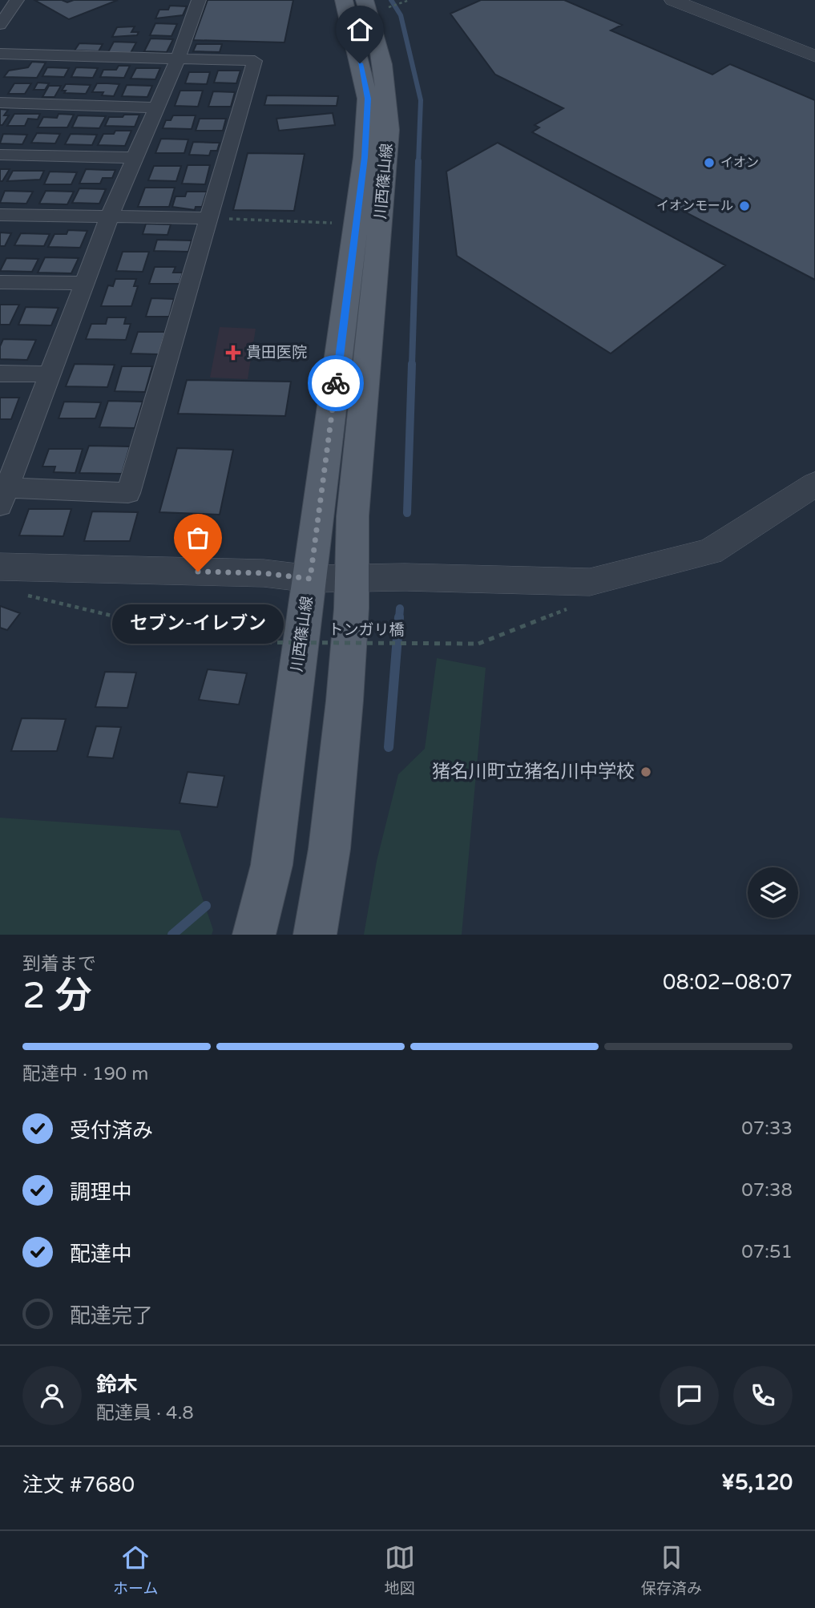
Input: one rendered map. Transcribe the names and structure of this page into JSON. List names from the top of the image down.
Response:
{
  "streets": {
    "main road": ["川西篠山線"],
    "path": ["トンガリ橋"]
  },
  "places": {
    "other": [
      "イオン",
      "イオンモール",
      "セブン-イレブン",
      "猪名川町立猪名川中学校"
    ],
    "health": ["貴田医院"]
  },
  "page": {
    "bubble": "セブン-イレブン",
    "heading": ["2 分", "到着まで", "08:02–08:07"],
    "panel": [
      "鈴木",
      "配達員 · 4.8",
      "注文 #7680",
      "¥5,120"
    ],
    "bar": "配達中 · 190 m",
    "list": [
      ["受付済み", "07:33"],
      ["調理中", "07:38"],
      ["配達中", "07:51"],
      "配達完了"
    ],
    "tabs": ["ホーム", "地図", "保存済み"]
  }
}
